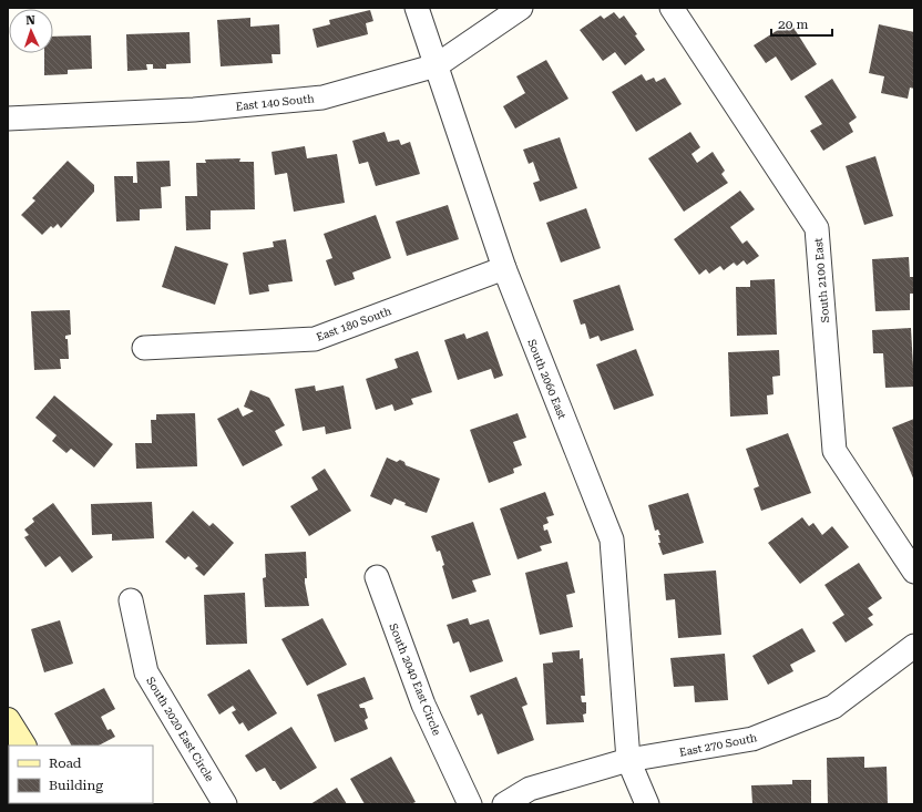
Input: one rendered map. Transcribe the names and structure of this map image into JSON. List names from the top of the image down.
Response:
{
  "streets": {
    "street": [
      "East 140 South",
      "South 2100 East",
      "East 180 South",
      "South 2060 East",
      "South 2040 East Circle",
      "South 2020 East Circle",
      "East 270 South"
    ]
  },
  "crossings": [
    ["East 140 South", "South 2060 East"],
    ["East 180 South", "South 2060 East"],
    ["South 2060 East", "East 270 South"]
  ],
  "legend": ["Road", "Building"],
  "scale_bar": "20 m",
  "north": "top"
}
